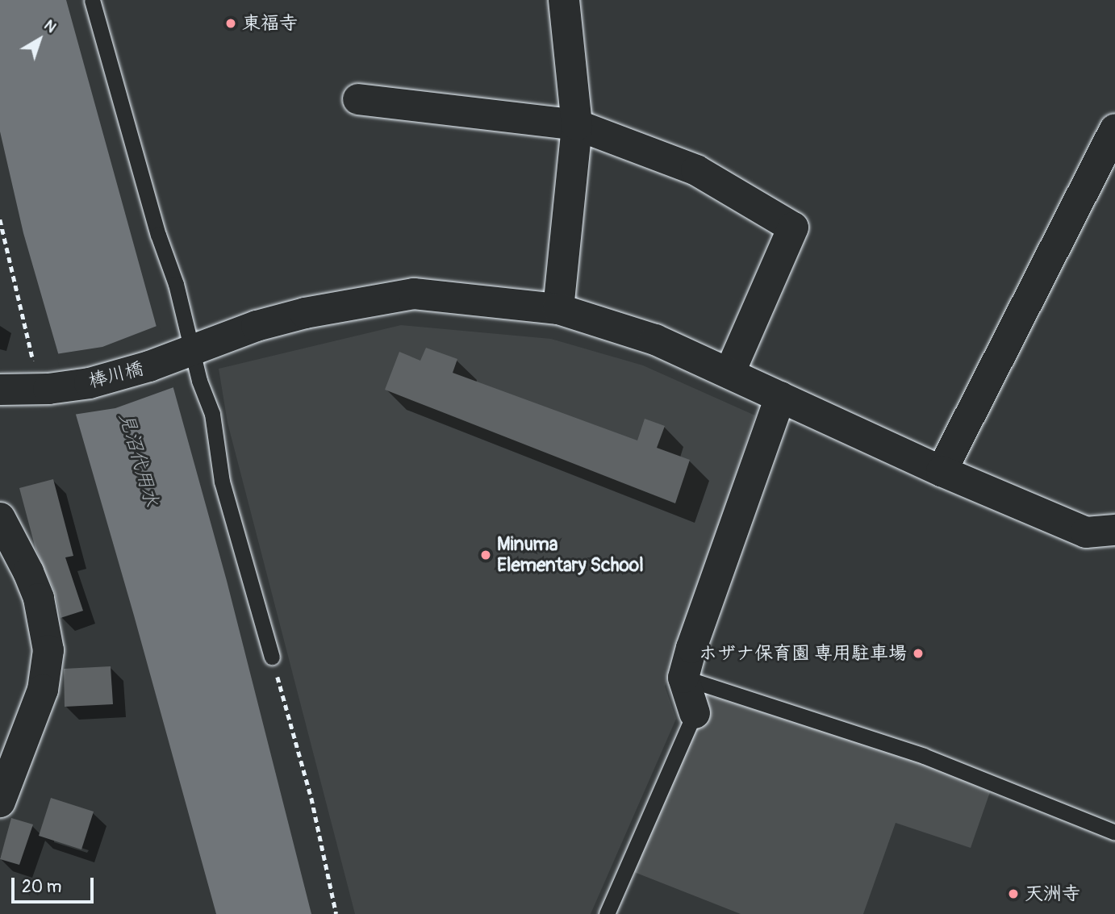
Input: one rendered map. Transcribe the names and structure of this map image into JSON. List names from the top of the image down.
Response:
{
  "streets": {
    "street": ["棒川橋"]
  },
  "water": ["見沼代用水"],
  "places": [
    "東福寺",
    "Minuma Elementary School",
    "ホザナ保育園 専用駐車場",
    "天洲寺"
  ],
  "scale_bar": "20 m",
  "north": "top right"
}
